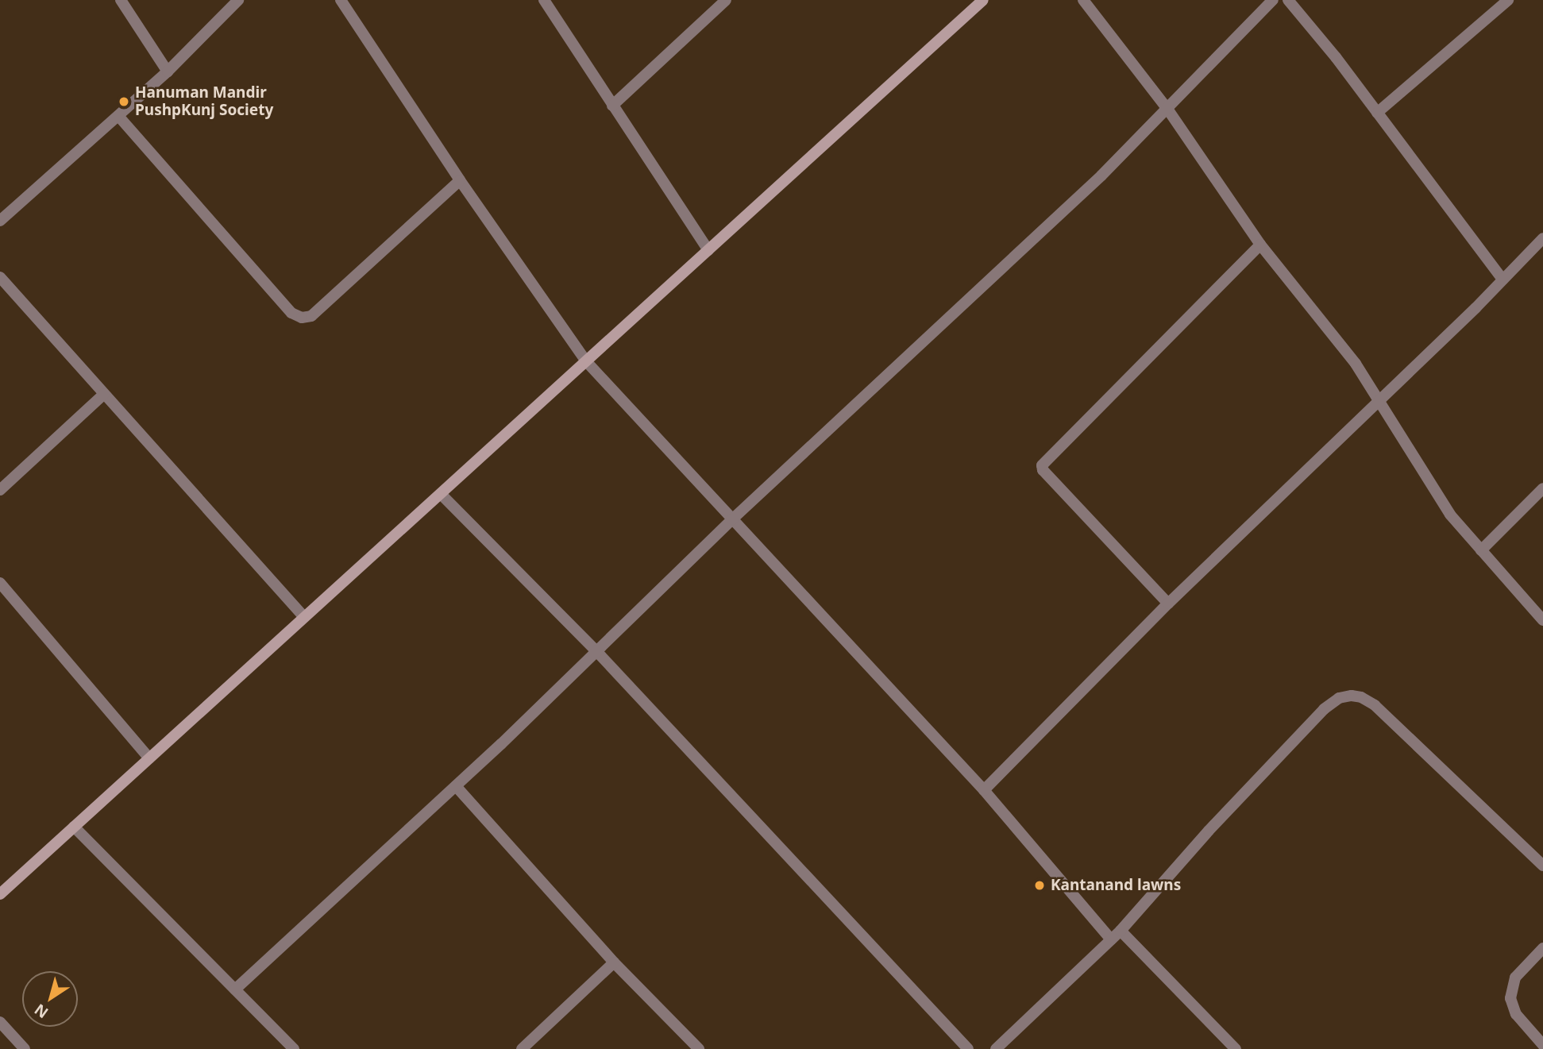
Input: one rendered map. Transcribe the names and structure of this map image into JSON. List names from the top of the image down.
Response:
{
  "places": ["Hanuman Mandir PushpKunj Society", "Kantanand lawns"],
  "north": "bottom left"
}
